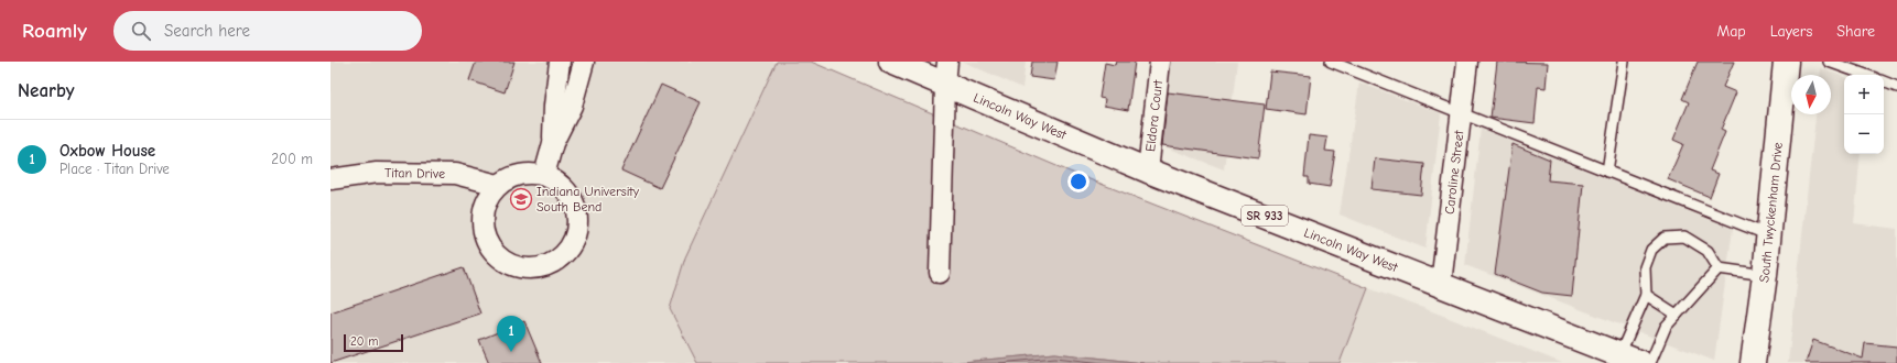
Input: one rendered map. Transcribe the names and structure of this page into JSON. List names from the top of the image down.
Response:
{
  "streets": {
    "main road": ["Lincoln Way West", "South Twyckenham Drive", "SR 933"],
    "street": ["Eldora Court", "Titan Drive", "Caroline Street"]
  },
  "crossings": [
    ["Lincoln Way West", "Eldora Court"],
    ["Lincoln Way West", "Caroline Street"]
  ],
  "places": {
    "school or university": ["Indiana University South Bend"]
  },
  "scale_bar": "20 m",
  "north": "bottom",
  "page": {
    "header": "Roamly",
    "search": "Search here",
    "nav": ["Map", "Layers", "Share"],
    "heading": "Nearby",
    "map_buttons": ["+", "−"],
    "list": [
      {
        "mark": "1",
        "name": "Oxbow House",
        "note": "Place · Titan Drive",
        "value": "200 m"
      }
    ],
    "pins": "1",
    "scale": "20 m"
  }
}
